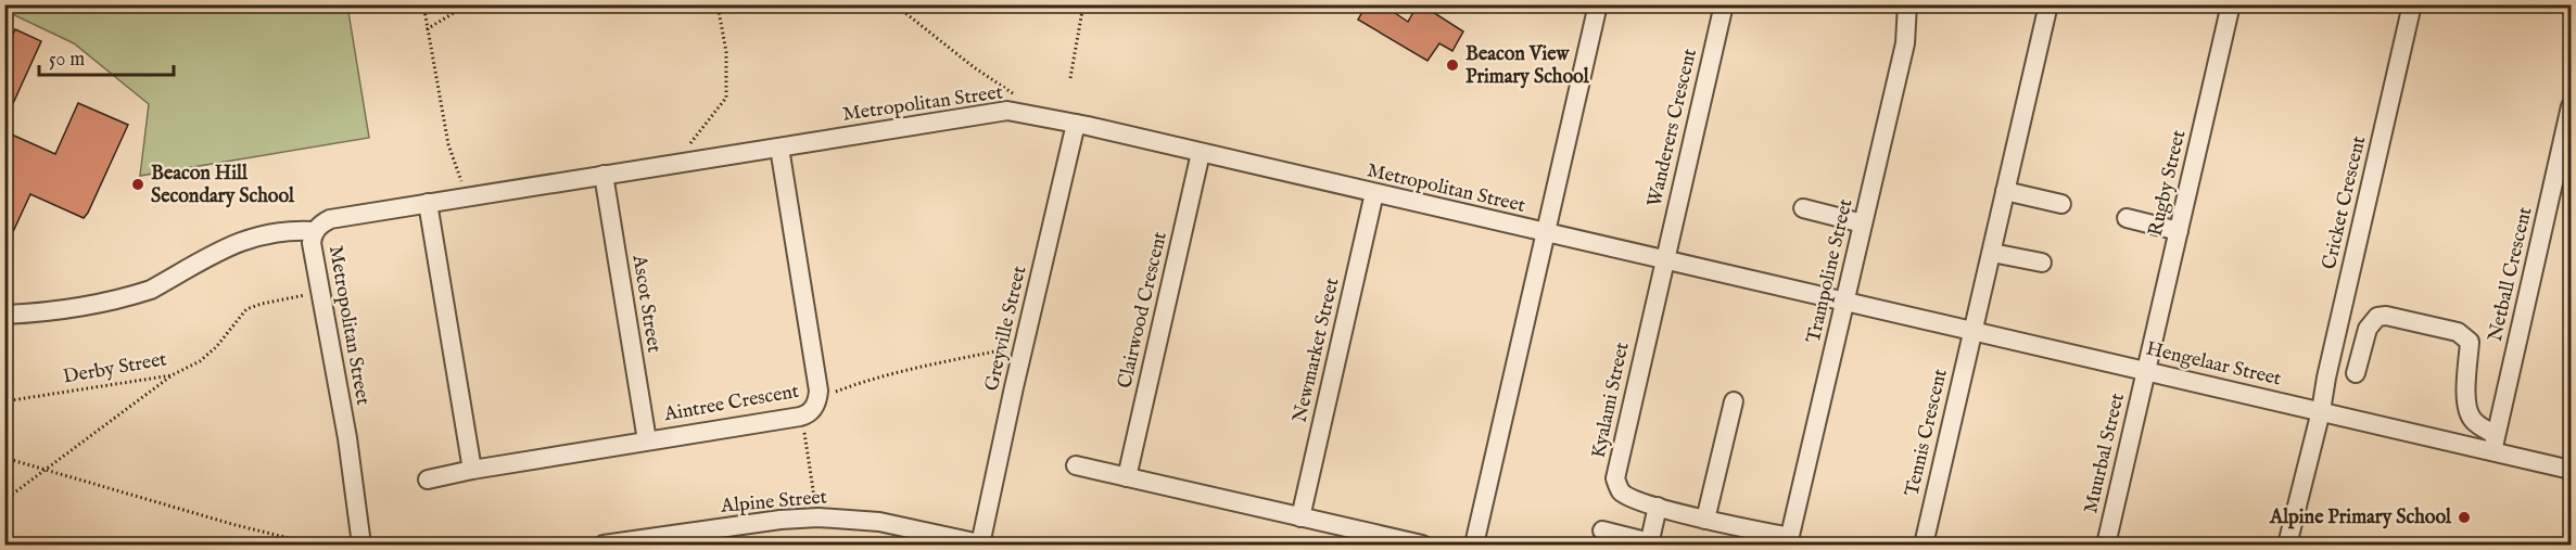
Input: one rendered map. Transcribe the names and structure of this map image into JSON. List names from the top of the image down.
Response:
{
  "streets": {
    "street": [
      "Metropolitan Street",
      "Wanderers Crescent",
      "Rugby Street",
      "Cricket Crescent",
      "Trampoline Street",
      "Netball Crescent",
      "Ascot Street",
      "Clairwood Crescent",
      "Greyville Street",
      "Newmarket Street",
      "Hengelaar Street",
      "Kyalami Street",
      "Aintree Crescent",
      "Tennis Crescent",
      "Muurbal Street",
      "Alpine Street"
    ],
    "path": ["Derby Street"]
  },
  "crossings": [
    ["Metropolitan Street", "Wanderers Crescent"],
    ["Metropolitan Street", "Trampoline Street"],
    ["Metropolitan Street", "Ascot Street"],
    ["Metropolitan Street", "Clairwood Crescent"],
    ["Metropolitan Street", "Greyville Street"],
    ["Metropolitan Street", "Newmarket Street"],
    ["Metropolitan Street", "Hengelaar Street"],
    ["Metropolitan Street", "Derby Street"],
    ["Metropolitan Street", "Kyalami Street"],
    ["Metropolitan Street", "Aintree Crescent"],
    ["Wanderers Crescent", "Kyalami Street"],
    ["Rugby Street", "Hengelaar Street"],
    ["Rugby Street", "Muurbal Street"],
    ["Cricket Crescent", "Hengelaar Street"],
    ["Trampoline Street", "Hengelaar Street"],
    ["Trampoline Street", "Kyalami Street"],
    ["Netball Crescent", "Hengelaar Street"],
    ["Ascot Street", "Aintree Crescent"],
    ["Greyville Street", "Alpine Street"],
    ["Hengelaar Street", "Tennis Crescent"],
    ["Hengelaar Street", "Muurbal Street"]
  ],
  "places": ["Beacon View Primary School", "Beacon Hill Secondary School", "Alpine Primary School"],
  "scale_bar": "50 m"
}
